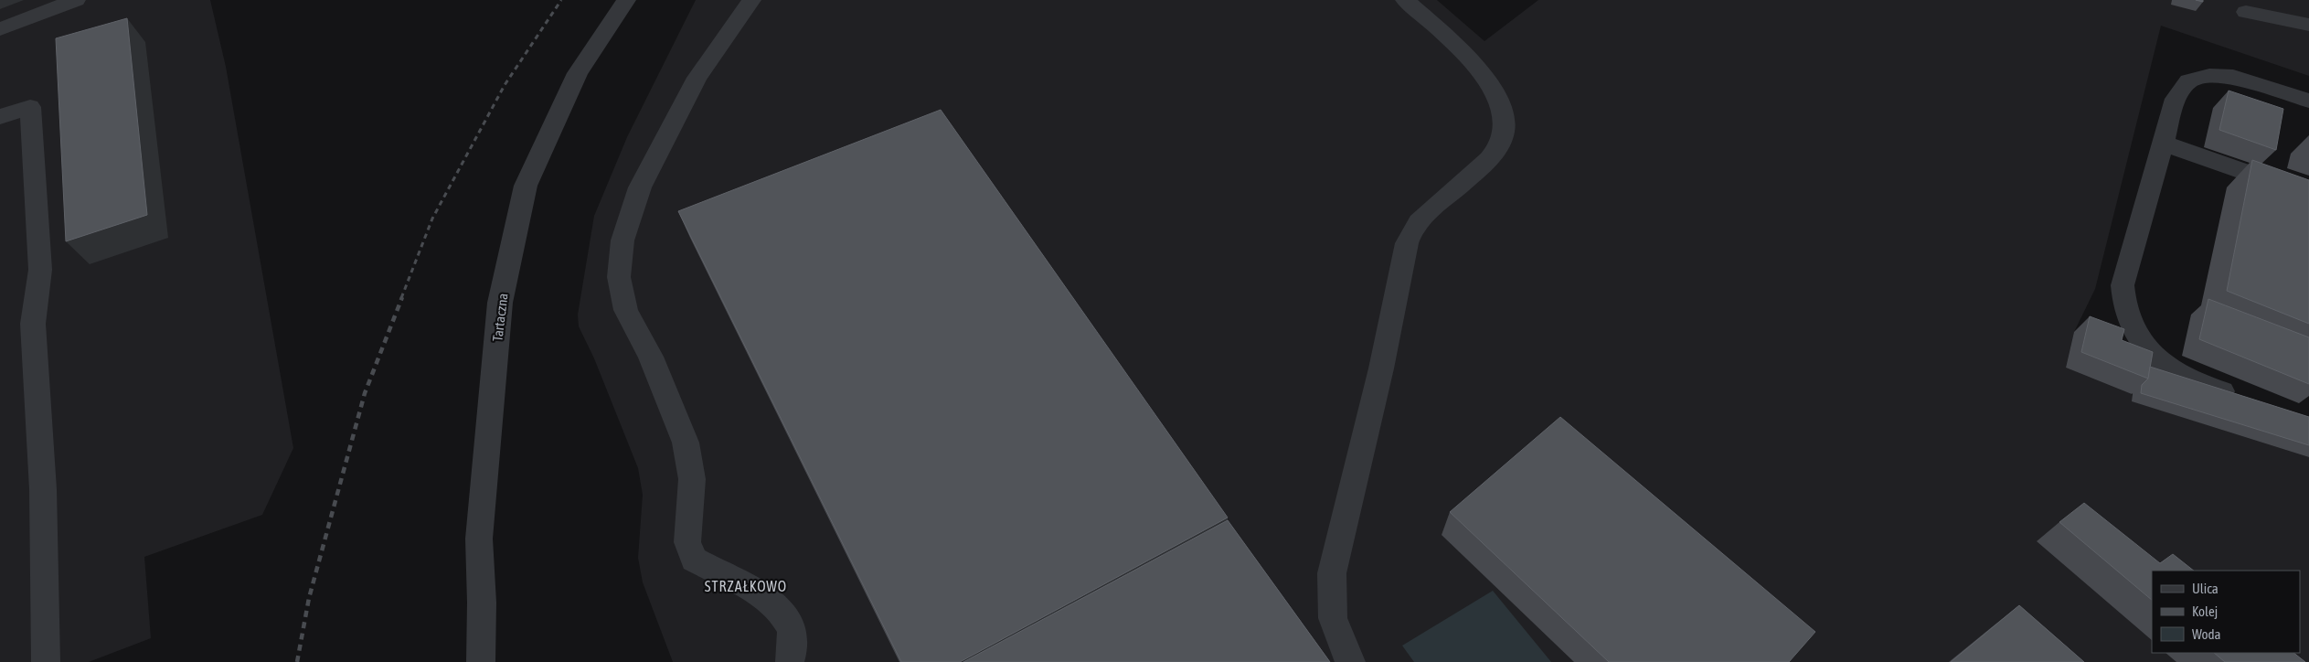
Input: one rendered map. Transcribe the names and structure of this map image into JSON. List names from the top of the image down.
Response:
{
  "streets": {
    "street": ["Tartaczna"]
  },
  "districts": ["STRZAŁKOWO"],
  "legend": ["Ulica", "Kolej", "Woda"]
}
